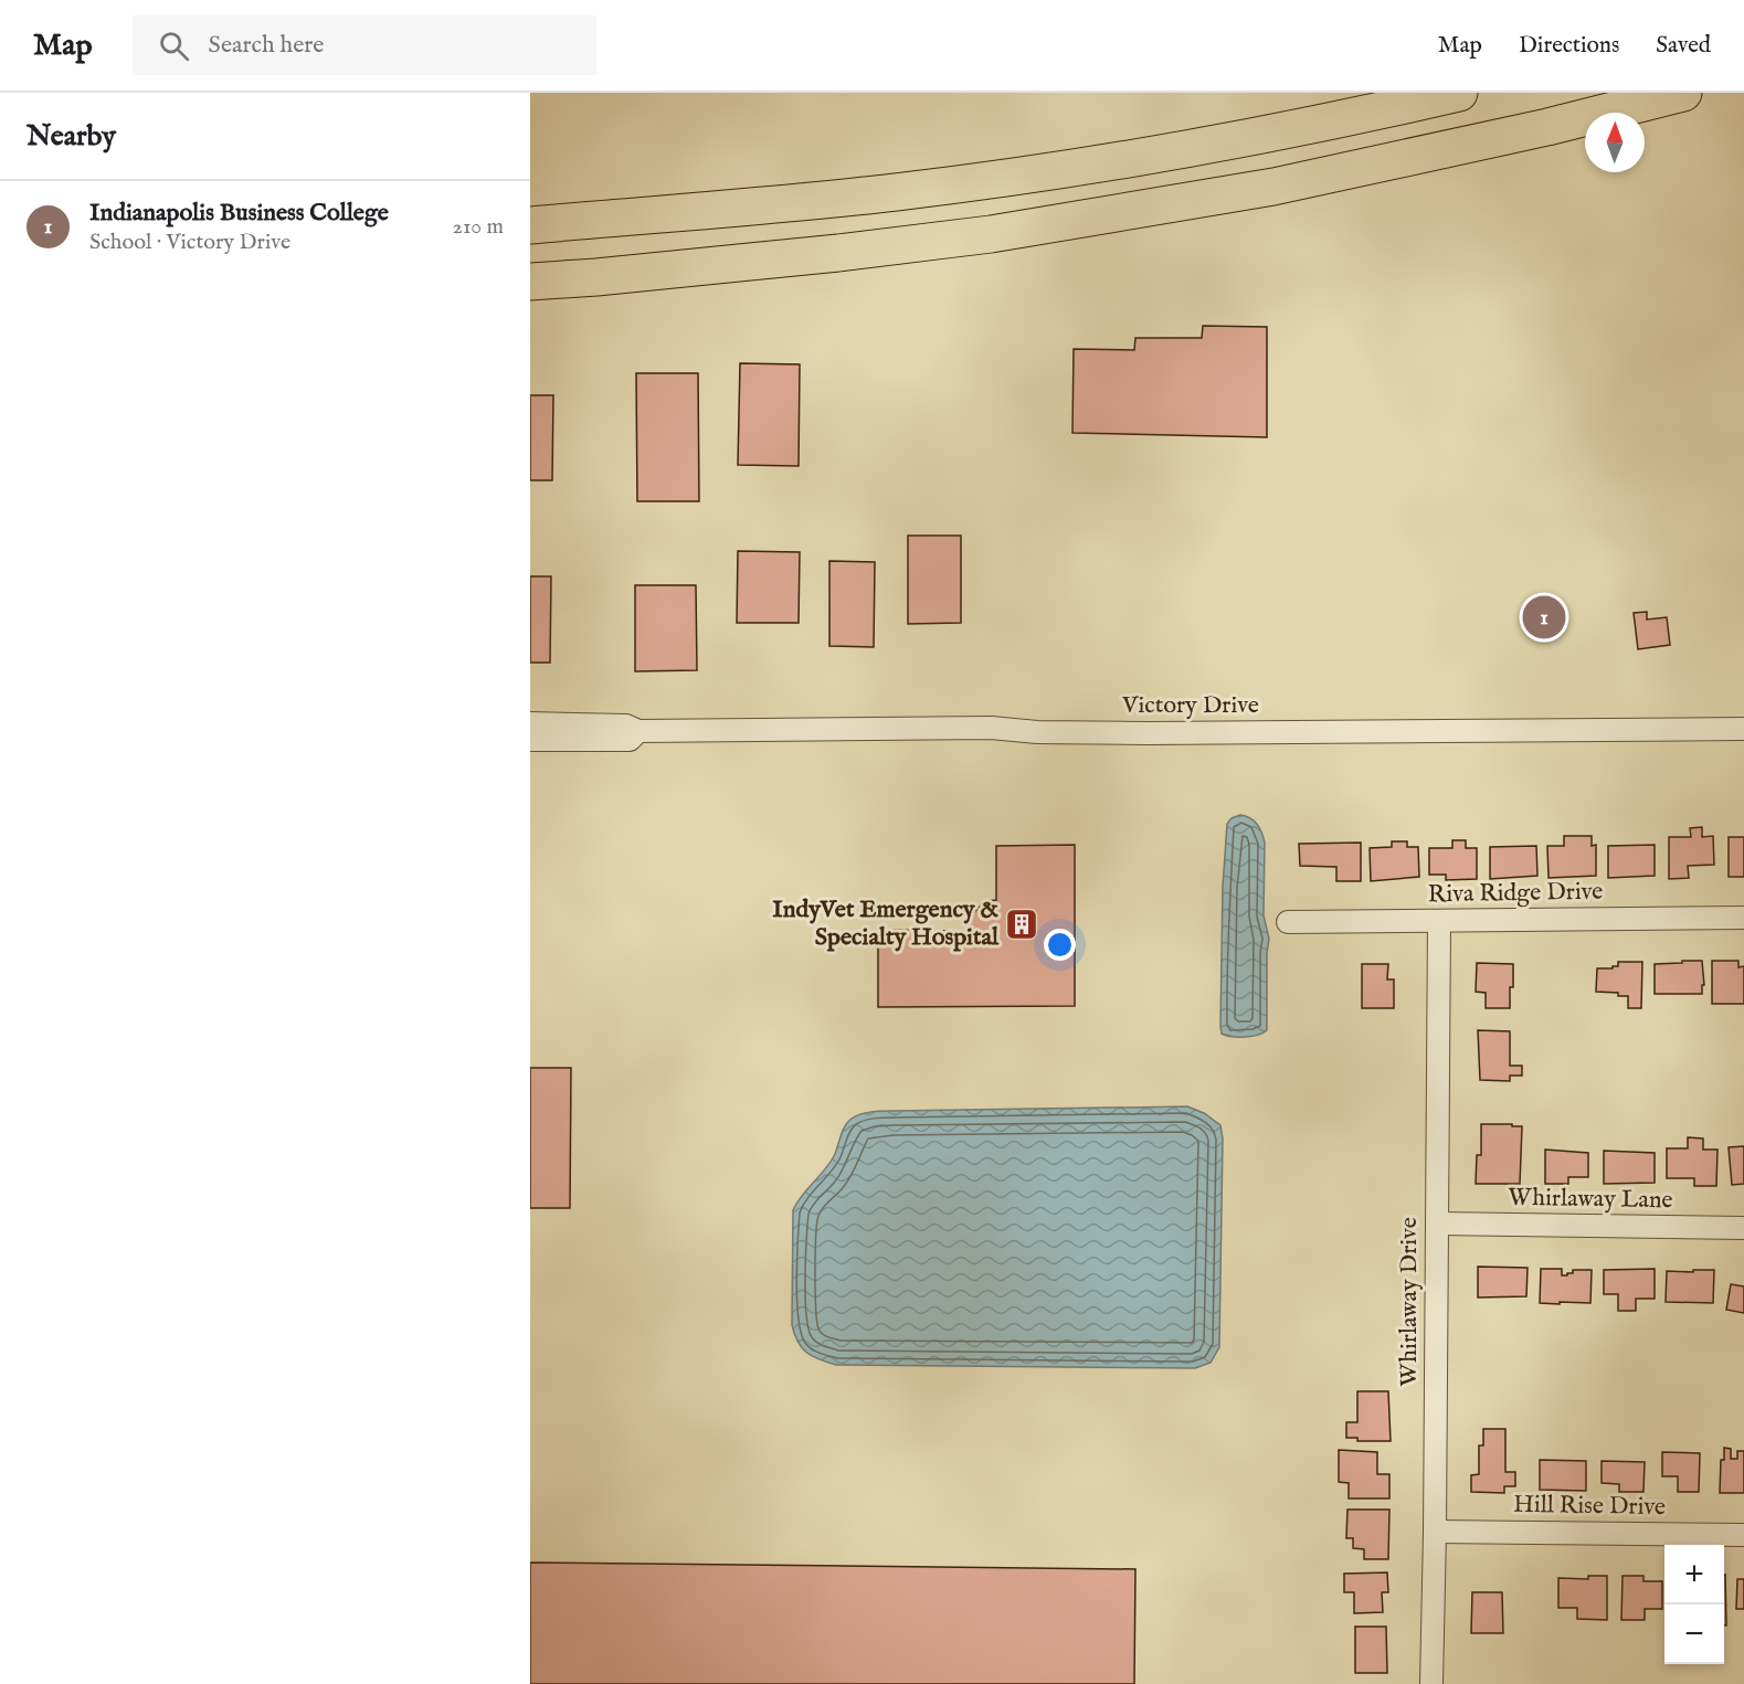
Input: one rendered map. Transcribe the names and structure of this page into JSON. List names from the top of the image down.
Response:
{
  "streets": {
    "street": [
      "Victory Drive",
      "Riva Ridge Drive",
      "Whirlaway Lane",
      "Whirlaway Drive",
      "Hill Rise Drive"
    ]
  },
  "crossings": [
    ["Riva Ridge Drive", "Whirlaway Drive"],
    ["Whirlaway Lane", "Whirlaway Drive"],
    ["Whirlaway Drive", "Hill Rise Drive"]
  ],
  "places": {
    "building": ["IndyVet Emergency & Specialty Hospital"]
  },
  "north": "top",
  "page": {
    "header": "Map",
    "search": "Search here",
    "nav": ["Map", "Directions", "Saved"],
    "heading": "Nearby",
    "list": [
      {
        "mark": "1",
        "name": "Indianapolis Business College",
        "note": "School · Victory Drive",
        "value": "210 m"
      }
    ],
    "pins": "1",
    "map_buttons": ["+", "−"]
  }
}
